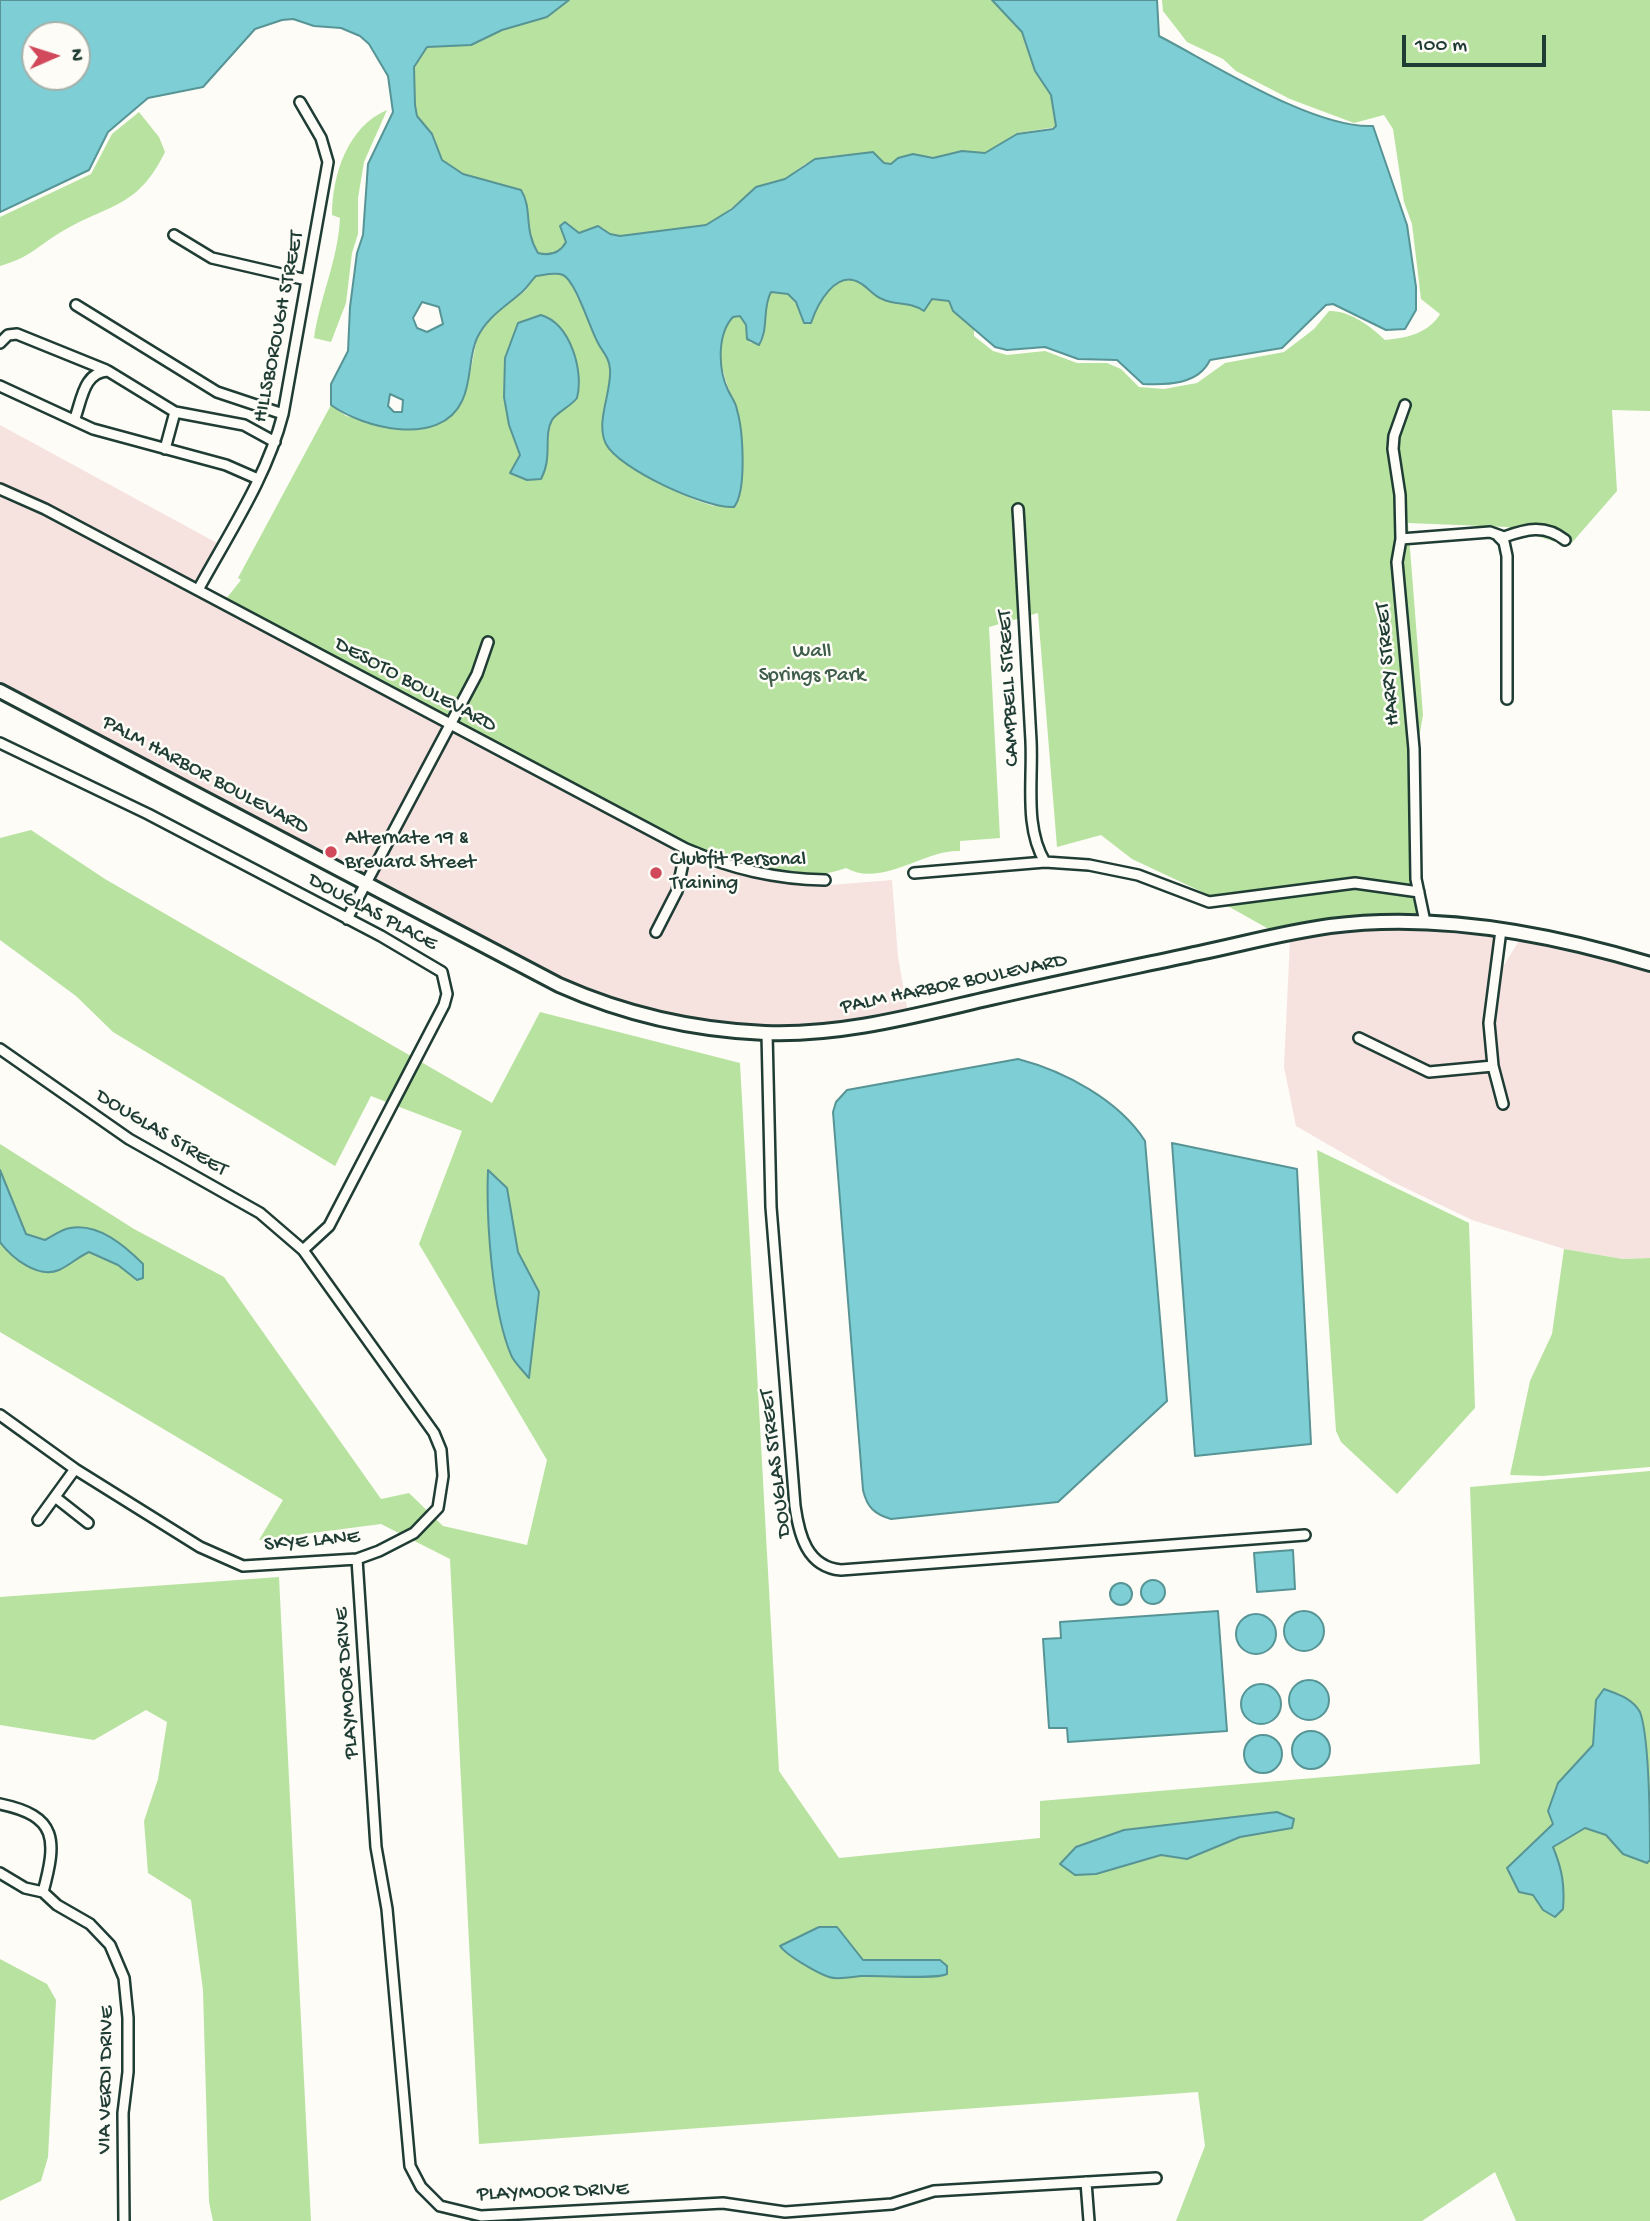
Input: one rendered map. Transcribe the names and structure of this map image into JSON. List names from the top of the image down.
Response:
{
  "streets": {
    "main road": ["PALM HARBOR BOULEVARD"],
    "street": [
      "HILLSBOROUGH STREET",
      "HARRY STREET",
      "DESOTO BOULEVARD",
      "CAMPBELL STREET",
      "DOUGLAS PLACE",
      "DOUGLAS STREET",
      "SKYE LANE",
      "PLAYMOOR DRIVE",
      "VIA VERDI DRIVE"
    ]
  },
  "crossings": [
    ["HILLSBOROUGH STREET", "DESOTO BOULEVARD"],
    ["HARRY STREET", "PALM HARBOR BOULEVARD"],
    ["PALM HARBOR BOULEVARD", "DOUGLAS STREET"],
    ["DOUGLAS PLACE", "DOUGLAS STREET"],
    ["DOUGLAS PLACE", "SKYE LANE"],
    ["DOUGLAS STREET", "SKYE LANE"],
    ["SKYE LANE", "PLAYMOOR DRIVE"]
  ],
  "parks": ["Wall Springs Park"],
  "places": ["Alternate 19 & Brevard Street", "Clubfit Personal Training"],
  "scale_bar": "100 m",
  "north": "right"
}
